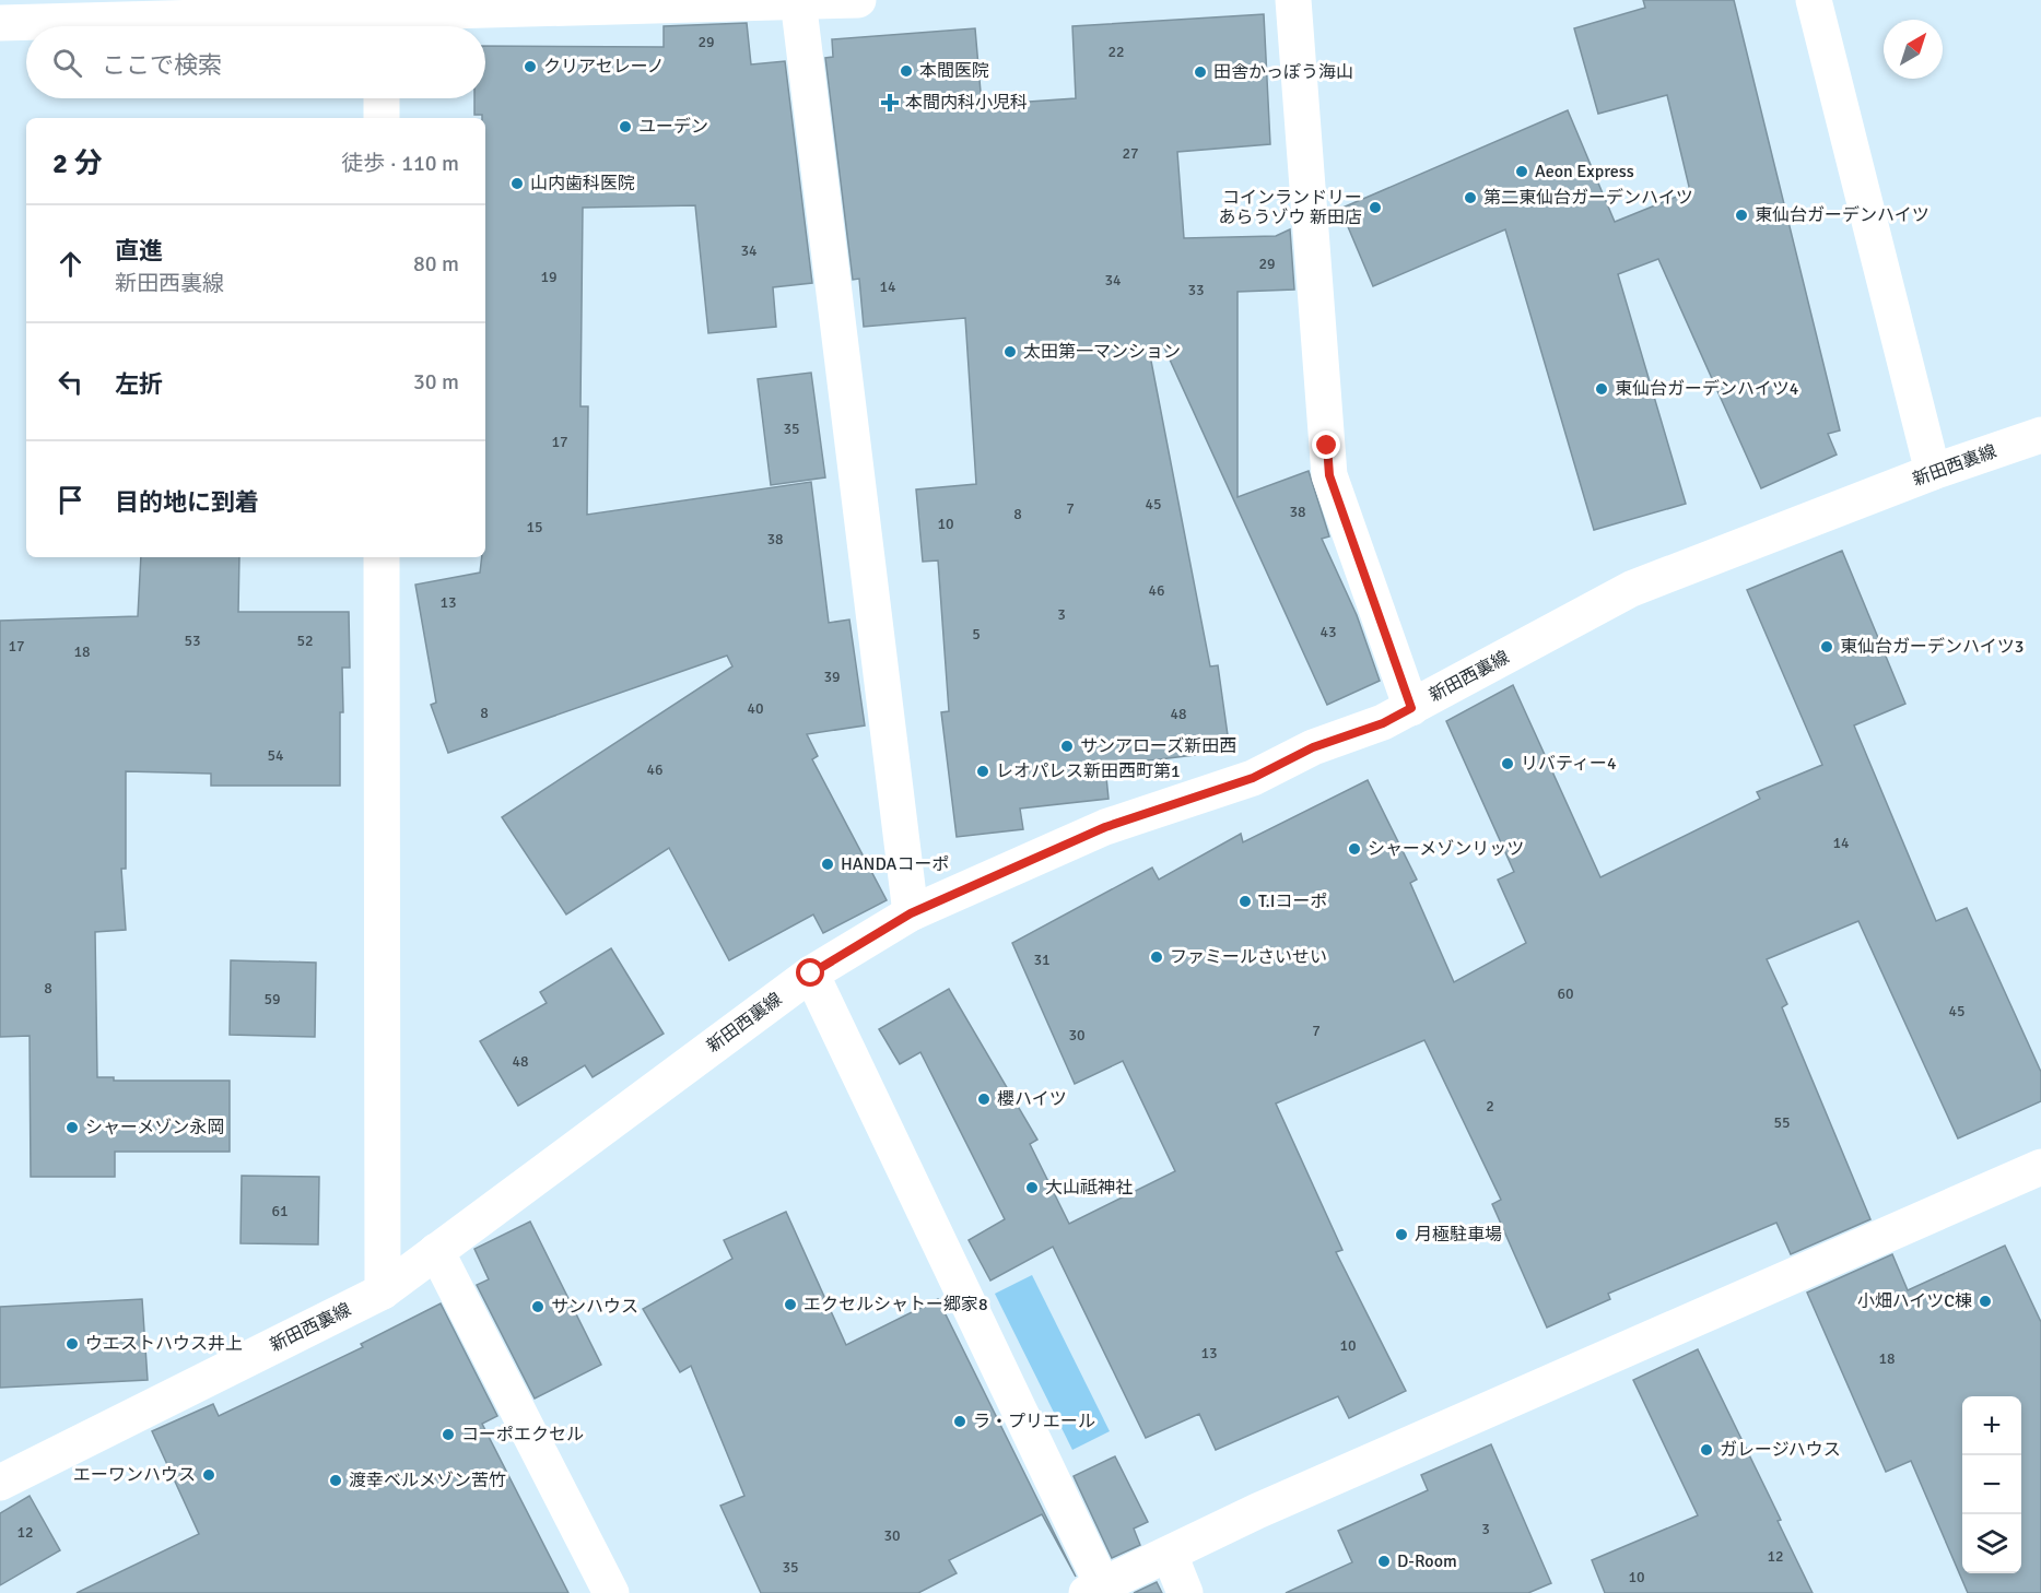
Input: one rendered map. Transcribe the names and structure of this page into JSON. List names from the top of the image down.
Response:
{
  "streets": {
    "street": ["新田西裏線"]
  },
  "places": {
    "other": [
      "クリアセレーノ",
      "本間医院",
      "田舎かっぽう海山",
      "ユーデン",
      "Aeon Express",
      "山内歯科医院",
      "第二東仙台ガーデンハイツ",
      "コインランドリー あらうゾウ 新田店",
      "東仙台ガーデンハイツ",
      "太田第一マンション",
      "東仙台ガーデンハイツ4",
      "東仙台ガーデンハイツ3",
      "サンアローズ新田西",
      "リバティー4",
      "レオパレス新田西町第1",
      "シャーメゾンリッツ",
      "HANDAコーポ",
      "T.Iコーポ",
      "ファミールさいせい",
      "櫻ハイツ",
      "シャーメゾン永岡",
      "大山祗神社",
      "月極駐車場",
      "小畑ハイツC棟",
      "エクセルシャトー郷家8",
      "サンハウス",
      "ウエストハウス井上",
      "ラ・プリエール",
      "コーポエクセル",
      "ガレージハウス",
      "エーワンハウス",
      "渡幸ベルメゾン苦竹",
      "D-Room"
    ],
    "health": ["本間内科小児科"]
  },
  "house_numbers": [
    "29",
    "22",
    "27",
    "34",
    "29",
    "19",
    "34",
    "14",
    "33",
    "35",
    "17",
    "45",
    "7",
    "38",
    "8",
    "10",
    "15",
    "38",
    "46",
    "13",
    "3",
    "43",
    "5",
    "53",
    "52",
    "17",
    "18",
    "39",
    "40",
    "8",
    "48",
    "54",
    "46",
    "14",
    "31",
    "8",
    "60",
    "59",
    "45",
    "7",
    "30",
    "48",
    "2",
    "55",
    "61",
    "10",
    "13",
    "18",
    "3",
    "12",
    "30",
    "12",
    "35",
    "10"
  ],
  "north": "top right",
  "page": {
    "search": "ここで検索",
    "heading": ["2 分", "徒歩 · 110 m"],
    "list": [
      ["直進", "新田西裏線", "80 m"],
      ["左折", "30 m"],
      "目的地に到着"
    ],
    "map_buttons": ["+", "−"]
  }
}
